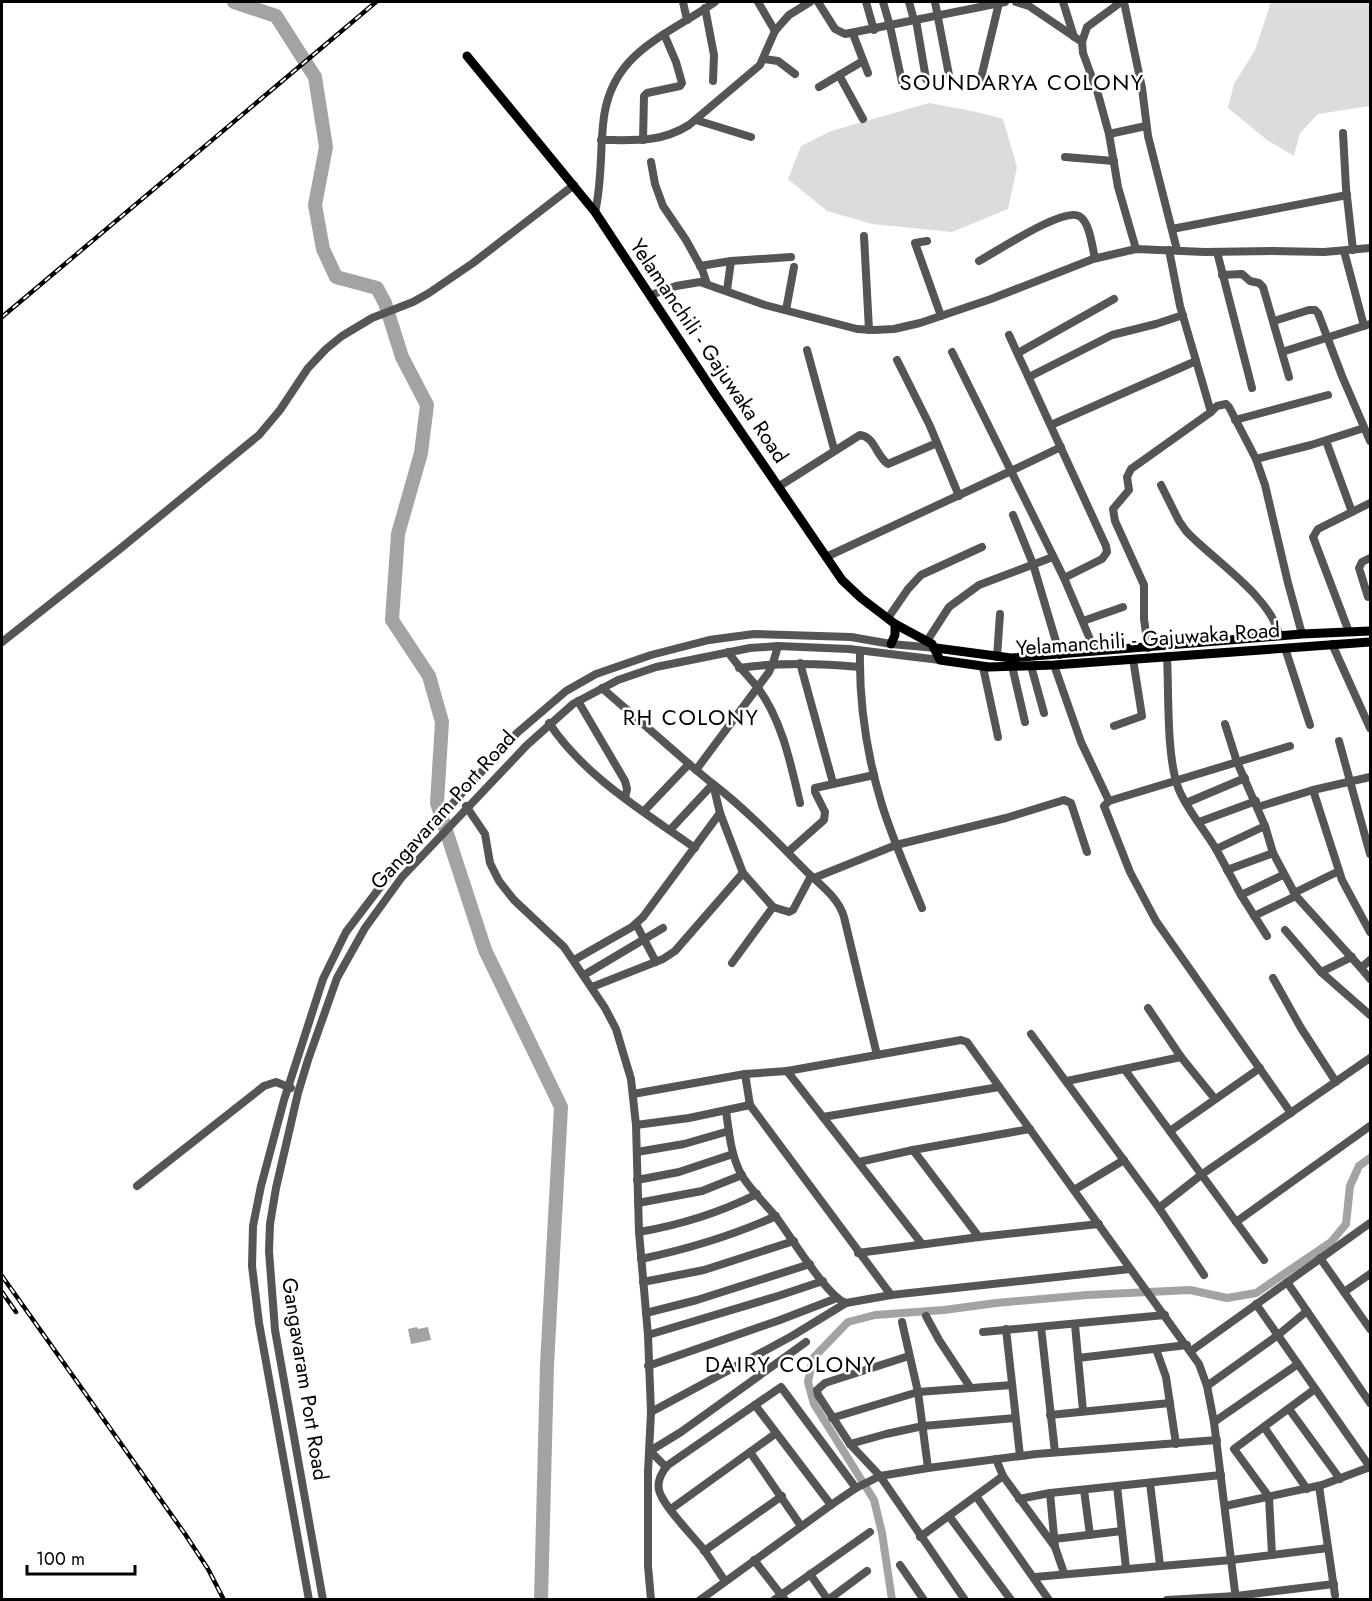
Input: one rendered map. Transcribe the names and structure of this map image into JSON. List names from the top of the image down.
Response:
{
  "streets": {
    "main road": ["Yelamanchili - Gajuwaka Road"],
    "street": ["Gangavaram Port Road"]
  },
  "crossings": [
    ["Yelamanchili - Gajuwaka Road", "Gangavaram Port Road"]
  ],
  "districts": ["SOUNDARYA COLONY", "RH COLONY", "DAIRY COLONY"],
  "scale_bar": "100 m"
}
